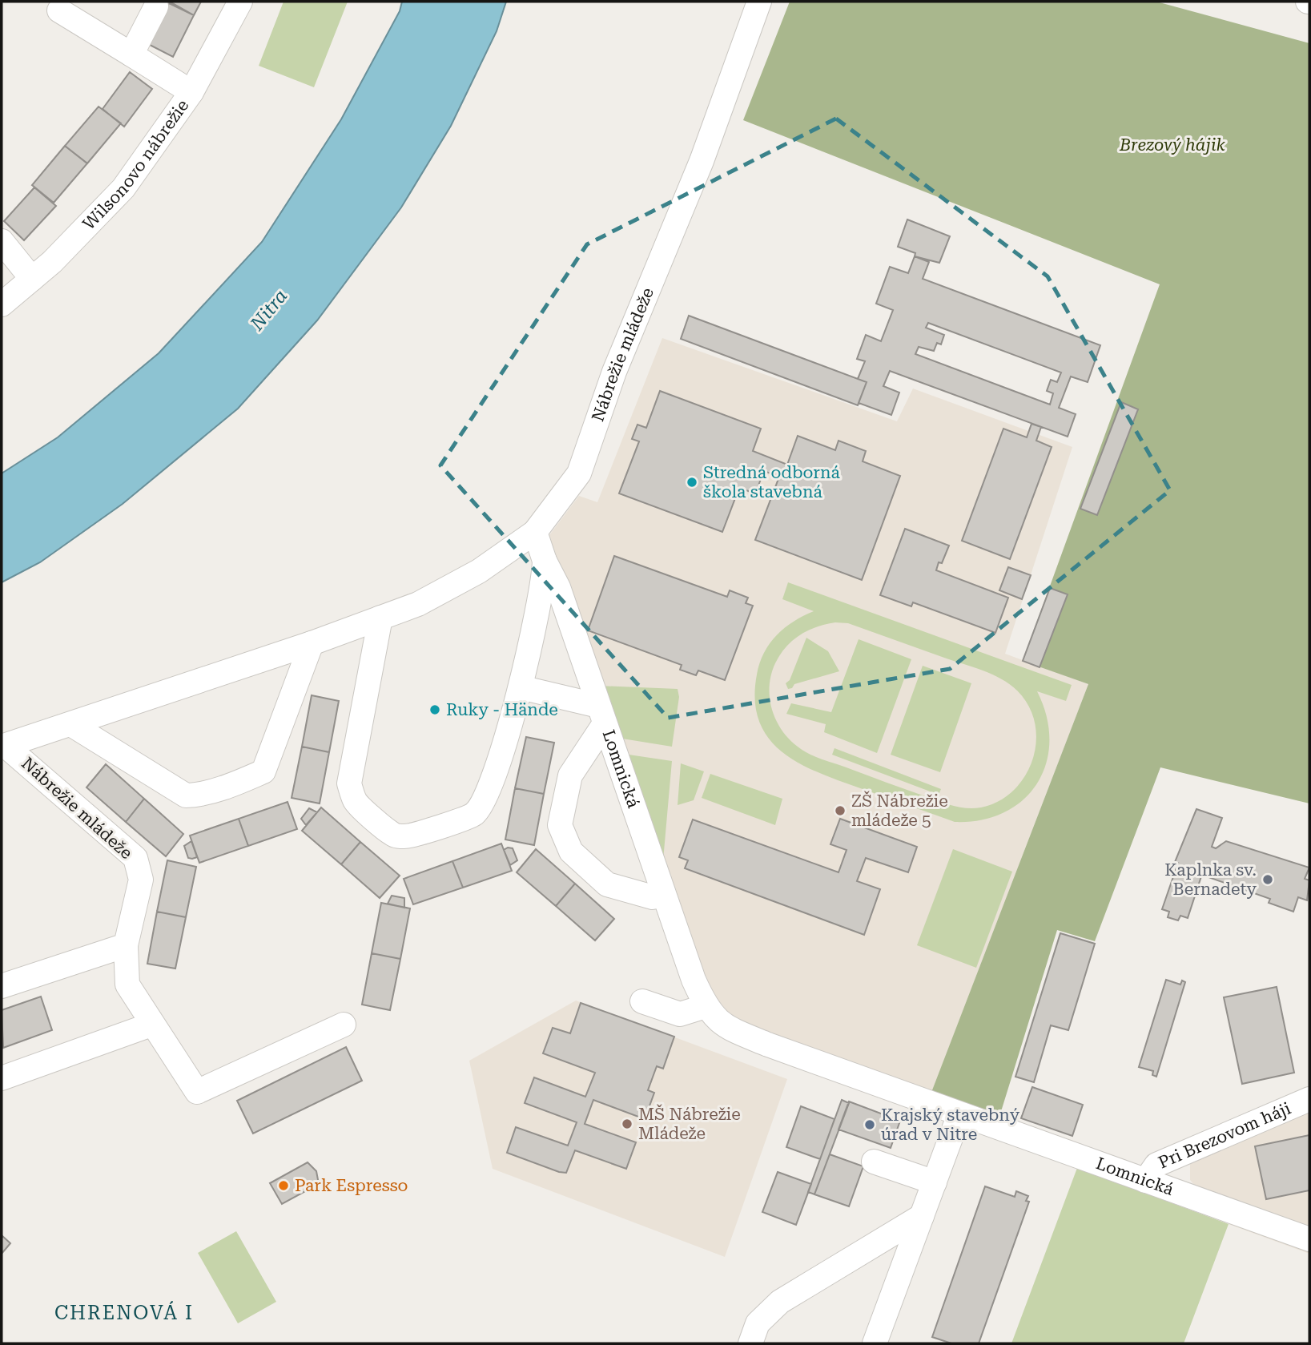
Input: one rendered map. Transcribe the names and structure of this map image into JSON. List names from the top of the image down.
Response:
{
  "streets": {
    "street": [
      "Wilsonovo nábrežie",
      "Nábrežie mládeže",
      "Lomnická",
      "Pri Brezovom háji"
    ]
  },
  "crossings": [
    ["Nábrežie mládeže", "Lomnická"],
    ["Lomnická", "Pri Brezovom háji"]
  ],
  "districts": ["CHRENOVÁ I"],
  "water": ["Nitra"],
  "parks": ["Brezový hájik"],
  "places": [
    "Stredná odborná škola stavebná",
    "Ruky - Hände",
    "ZŠ Nábrežie mládeže 5",
    "Kaplnka sv. Bernadety",
    "MŠ Nábrežie Mládeže",
    "Krajský stavebný úrad v Nitre",
    "Park Espresso"
  ]
}
